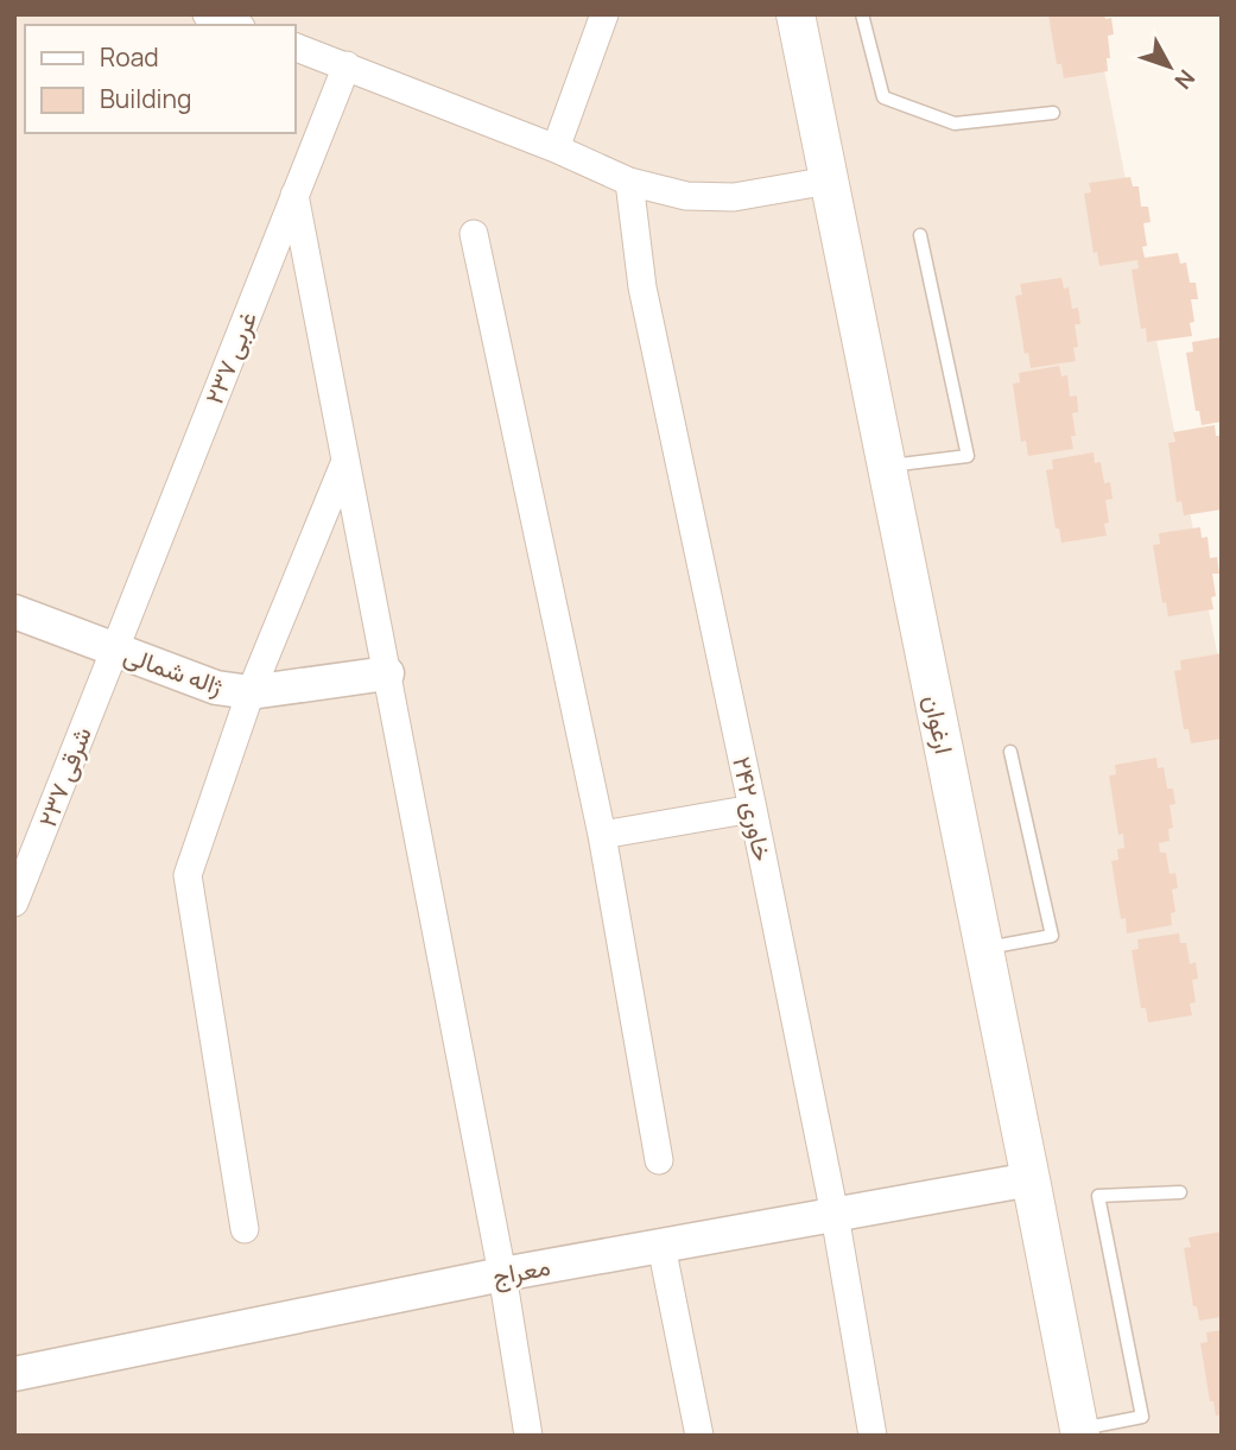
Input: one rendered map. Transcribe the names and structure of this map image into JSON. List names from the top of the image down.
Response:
{
  "streets": {
    "main road": ["ارغوان"],
    "street": [
      "۲۳۷ غربی",
      "ژاله شمالی",
      "۲۳۷ شرقی",
      "۲۴۲ خاوری",
      "معراج"
    ]
  },
  "crossings": [
    ["۲۳۷ غربی", "ژاله شمالی"],
    ["۲۳۷ غربی", "۲۳۷ شرقی"],
    ["ژاله شمالی", "۲۳۷ شرقی"],
    ["ارغوان", "معراج"],
    ["۲۴۲ خاوری", "معراج"]
  ],
  "legend": ["Road", "Building"],
  "north": "bottom right"
}
